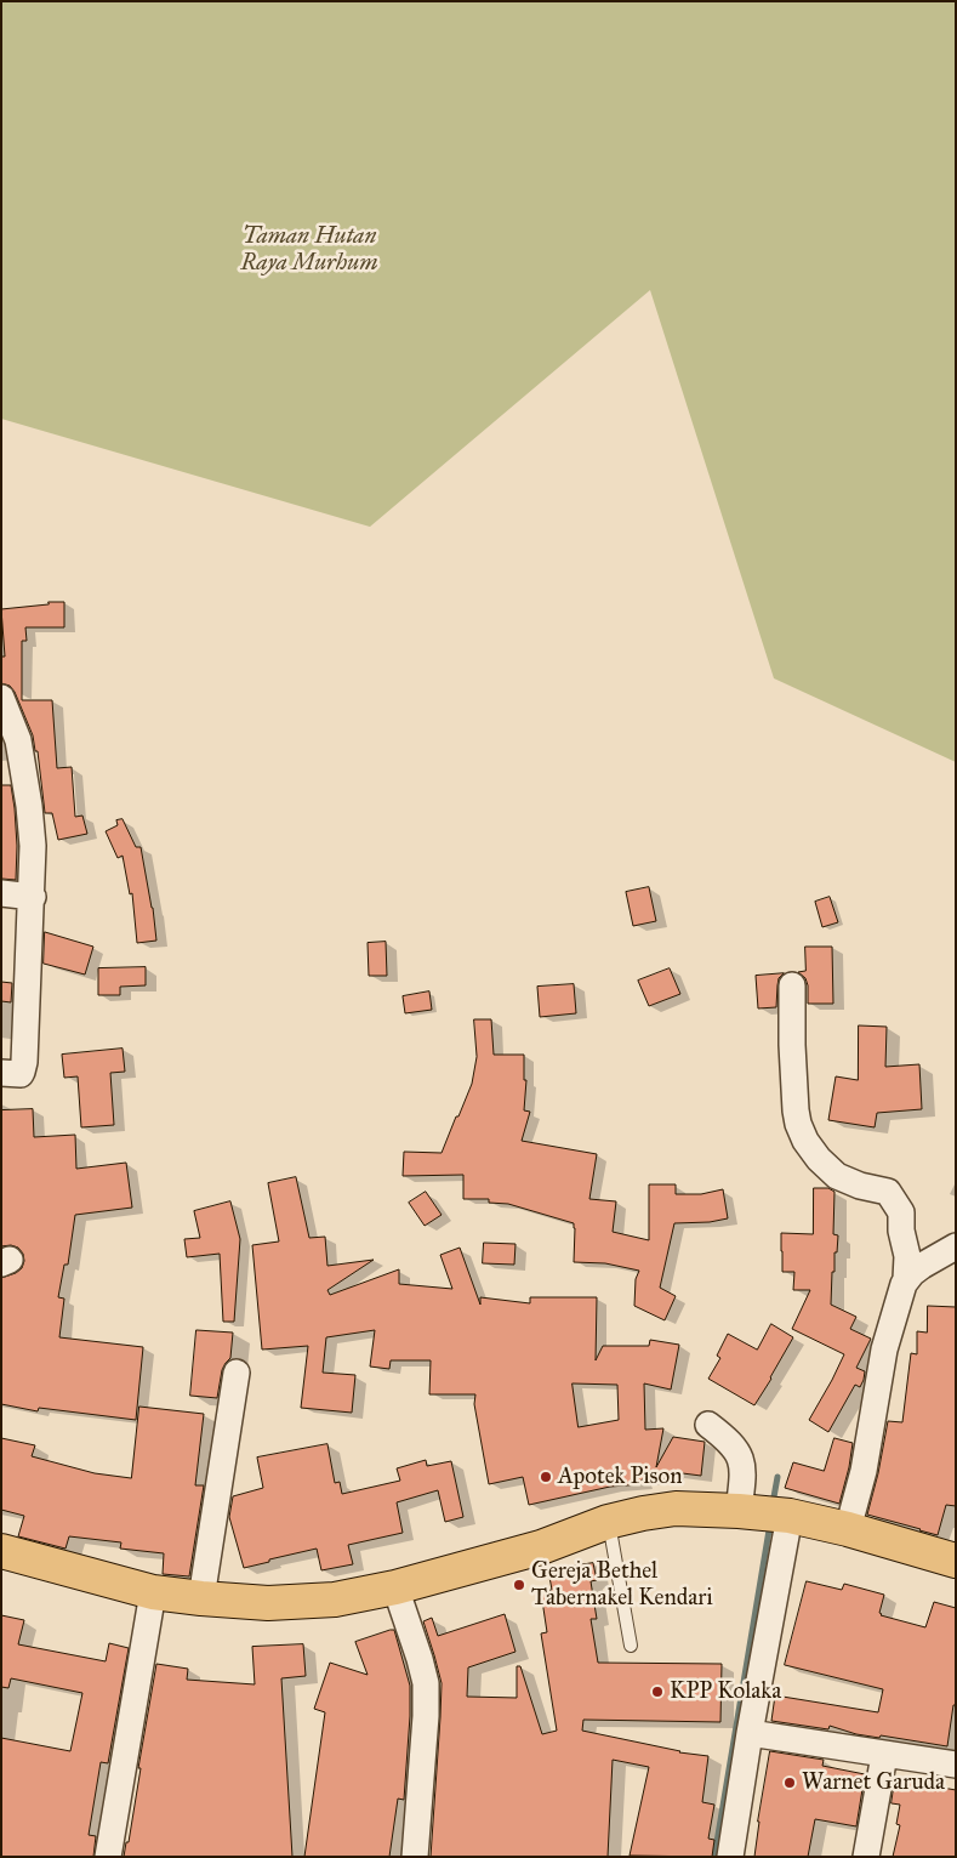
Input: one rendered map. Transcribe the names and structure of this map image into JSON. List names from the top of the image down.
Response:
{
  "parks": ["Taman Hutan Raya Murhum"],
  "places": [
    "Apotek Pison",
    "Gereja Bethel Tabernakel Kendari",
    "KPP Kolaka",
    "Warnet Garuda"
  ]
}
